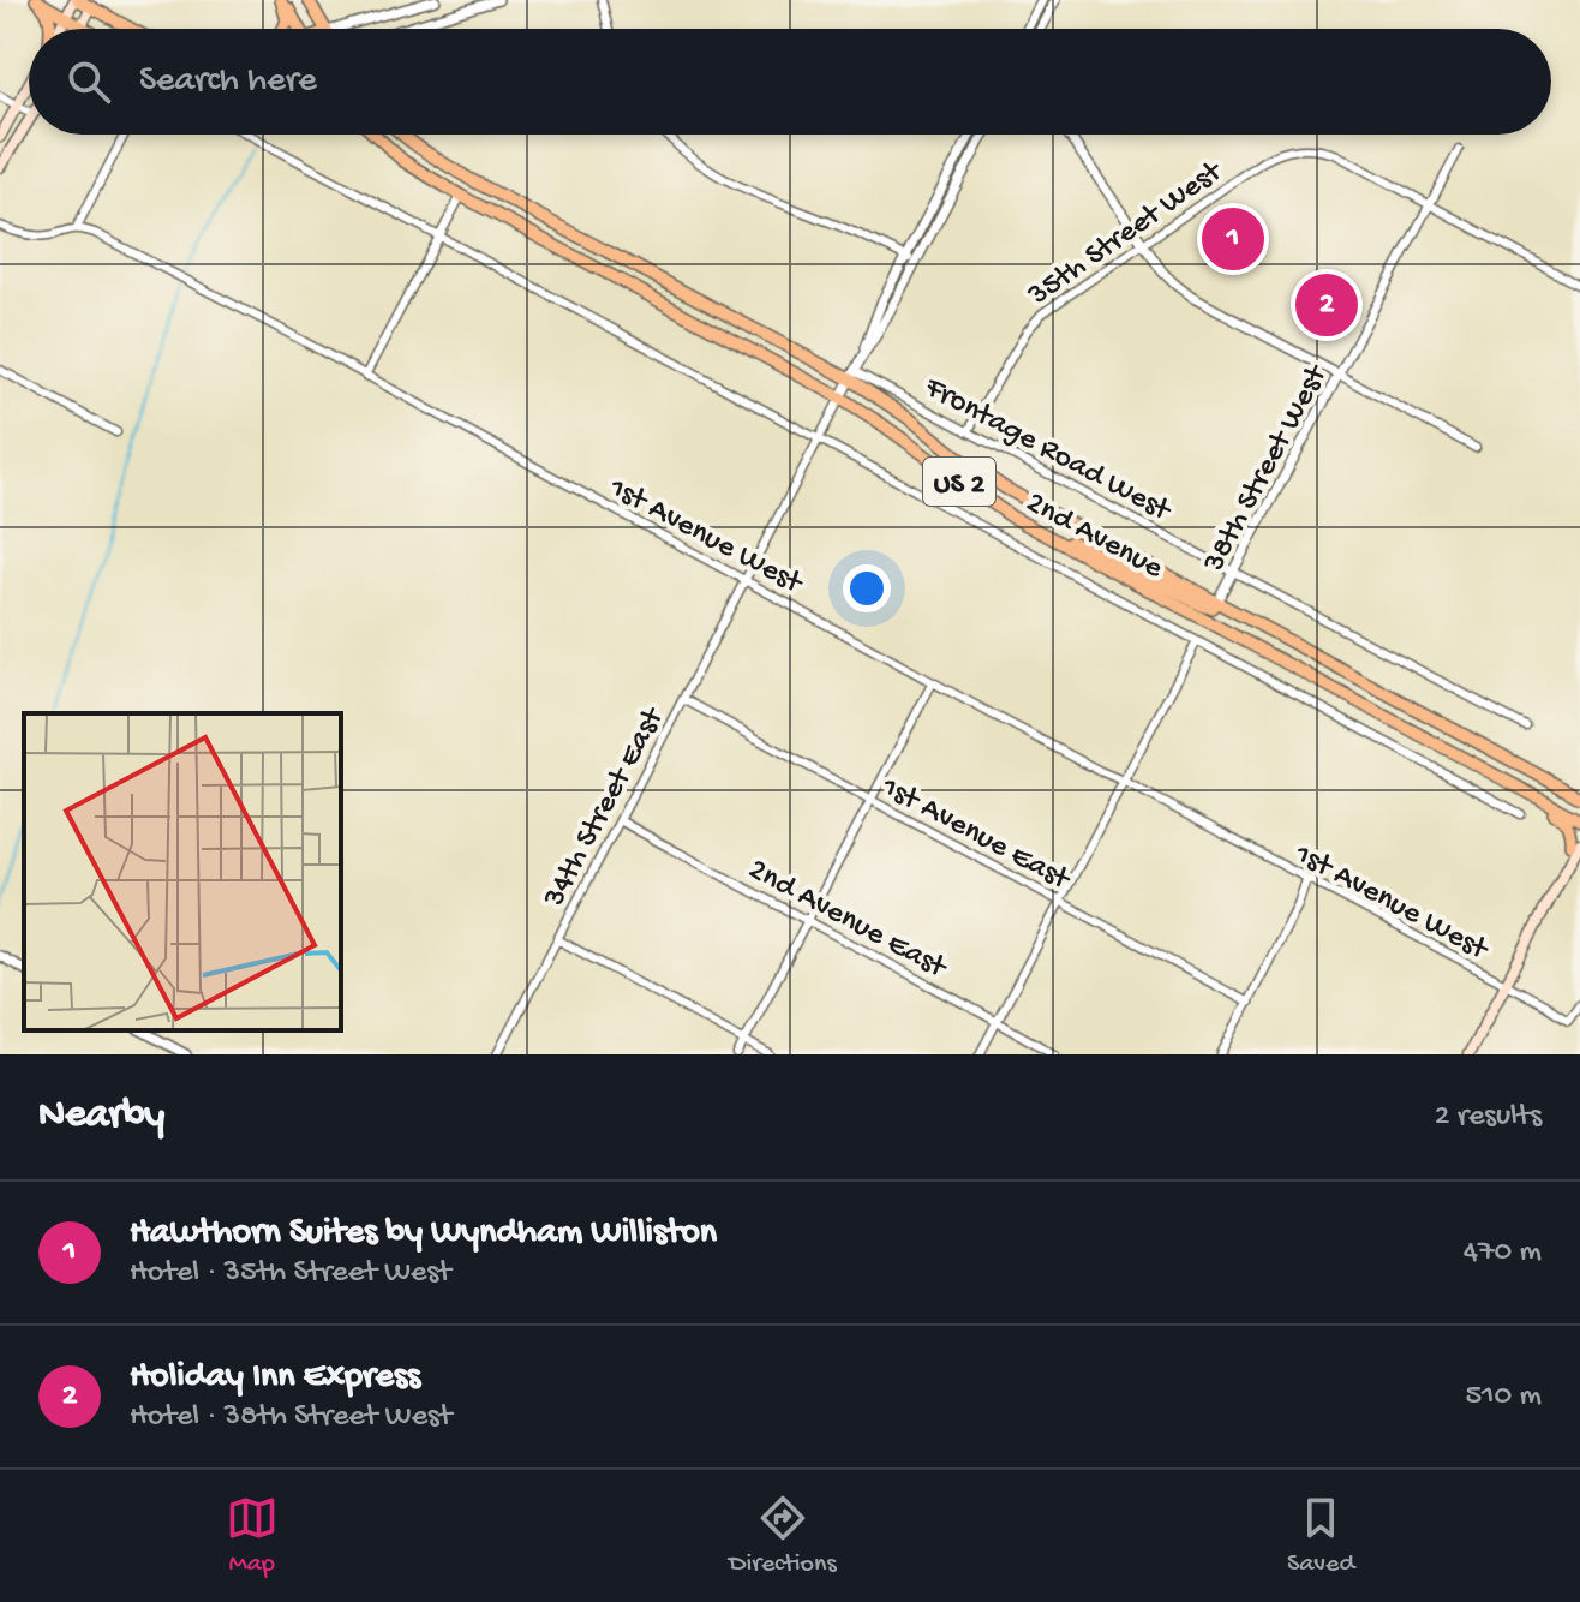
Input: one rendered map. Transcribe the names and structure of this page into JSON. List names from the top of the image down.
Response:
{
  "streets": {
    "main road": ["US 2", "2nd Avenue"],
    "street": [
      "35th Street West",
      "Frontage Road West",
      "38th Street West",
      "1st Avenue West",
      "34th Street East",
      "1st Avenue East",
      "2nd Avenue East"
    ]
  },
  "crossings": [
    ["35th Street West", "Frontage Road West"],
    ["35th Street West", "38th Street West"],
    ["Frontage Road West", "38th Street West"],
    ["Frontage Road West", "2nd Avenue"],
    ["38th Street West", "2nd Avenue"],
    ["1st Avenue West", "34th Street East"],
    ["2nd Avenue", "34th Street East"],
    ["34th Street East", "1st Avenue East"],
    ["34th Street East", "2nd Avenue East"]
  ],
  "page": {
    "search": "Search here",
    "pins": ["1", "2"],
    "heading": ["Nearby", "2 results"],
    "list": [
      {
        "mark": "1",
        "name": "Hawthorn Suites by Wyndham Williston",
        "note": "Hotel · 35th Street West",
        "value": "470 m"
      },
      {
        "mark": "2",
        "name": "Holiday Inn Express",
        "note": "Hotel · 38th Street West",
        "value": "510 m"
      }
    ],
    "nav": ["Map", "Directions", "Saved"]
  }
}
